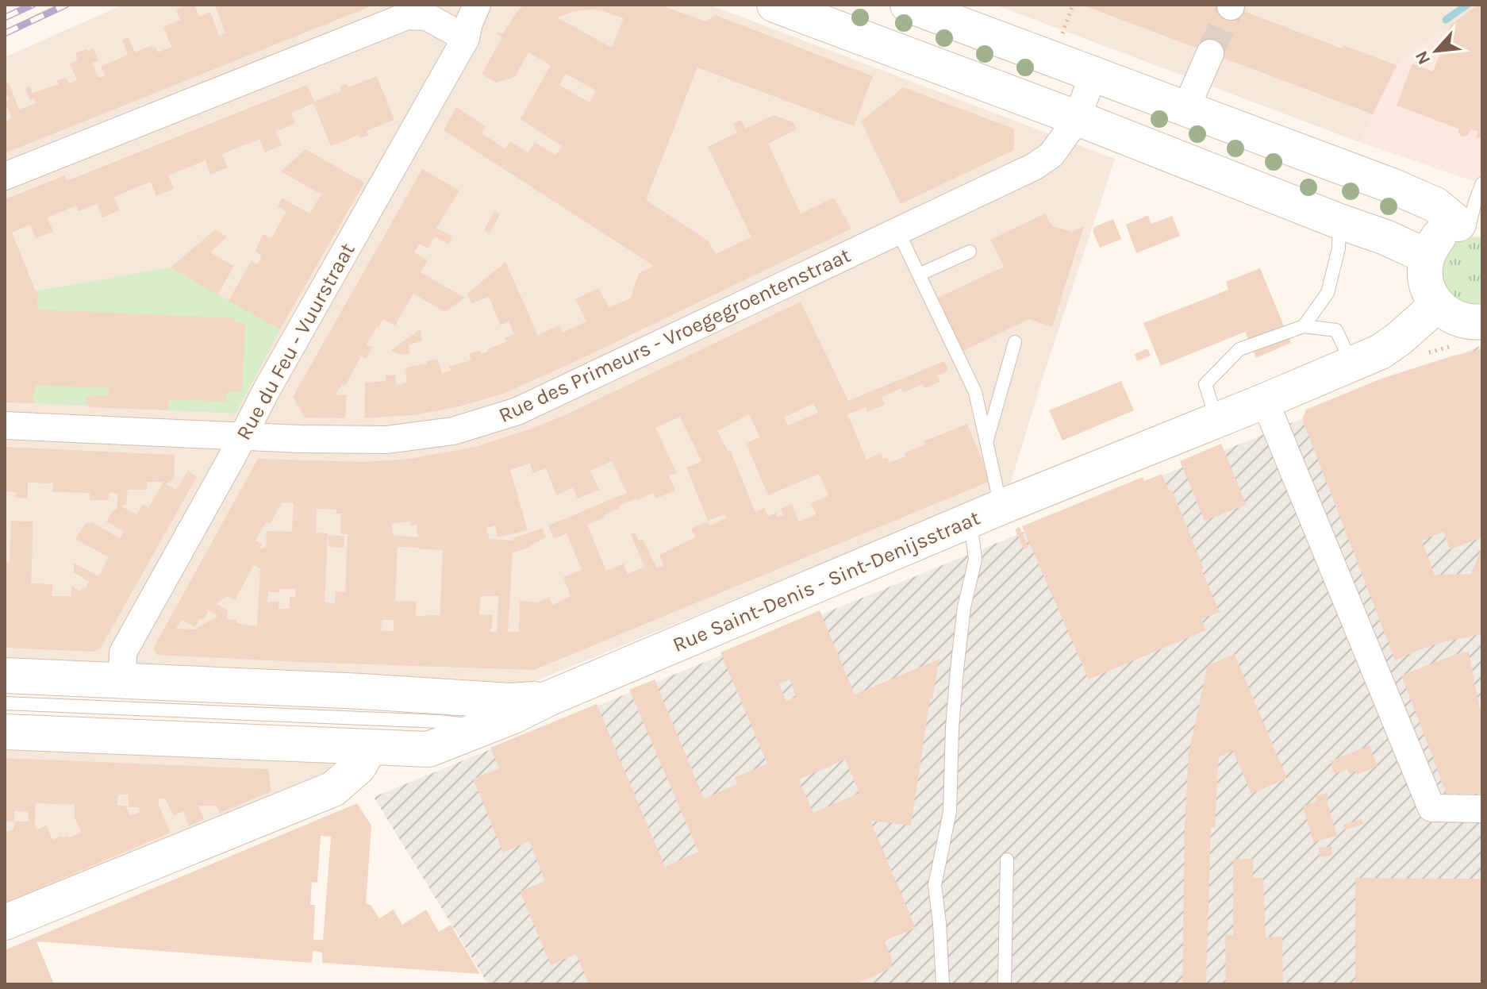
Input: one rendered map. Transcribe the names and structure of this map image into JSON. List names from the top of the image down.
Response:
{
  "streets": {
    "main road": ["Rue Saint-Denis - Sint-Denijsstraat"],
    "street": ["Rue des Primeurs - Vroegegroentenstraat", "Rue du Feu - Vuurstraat"]
  },
  "crossings": [
    ["Rue des Primeurs - Vroegegroentenstraat", "Rue du Feu - Vuurstraat"]
  ],
  "north": "bottom left"
}
